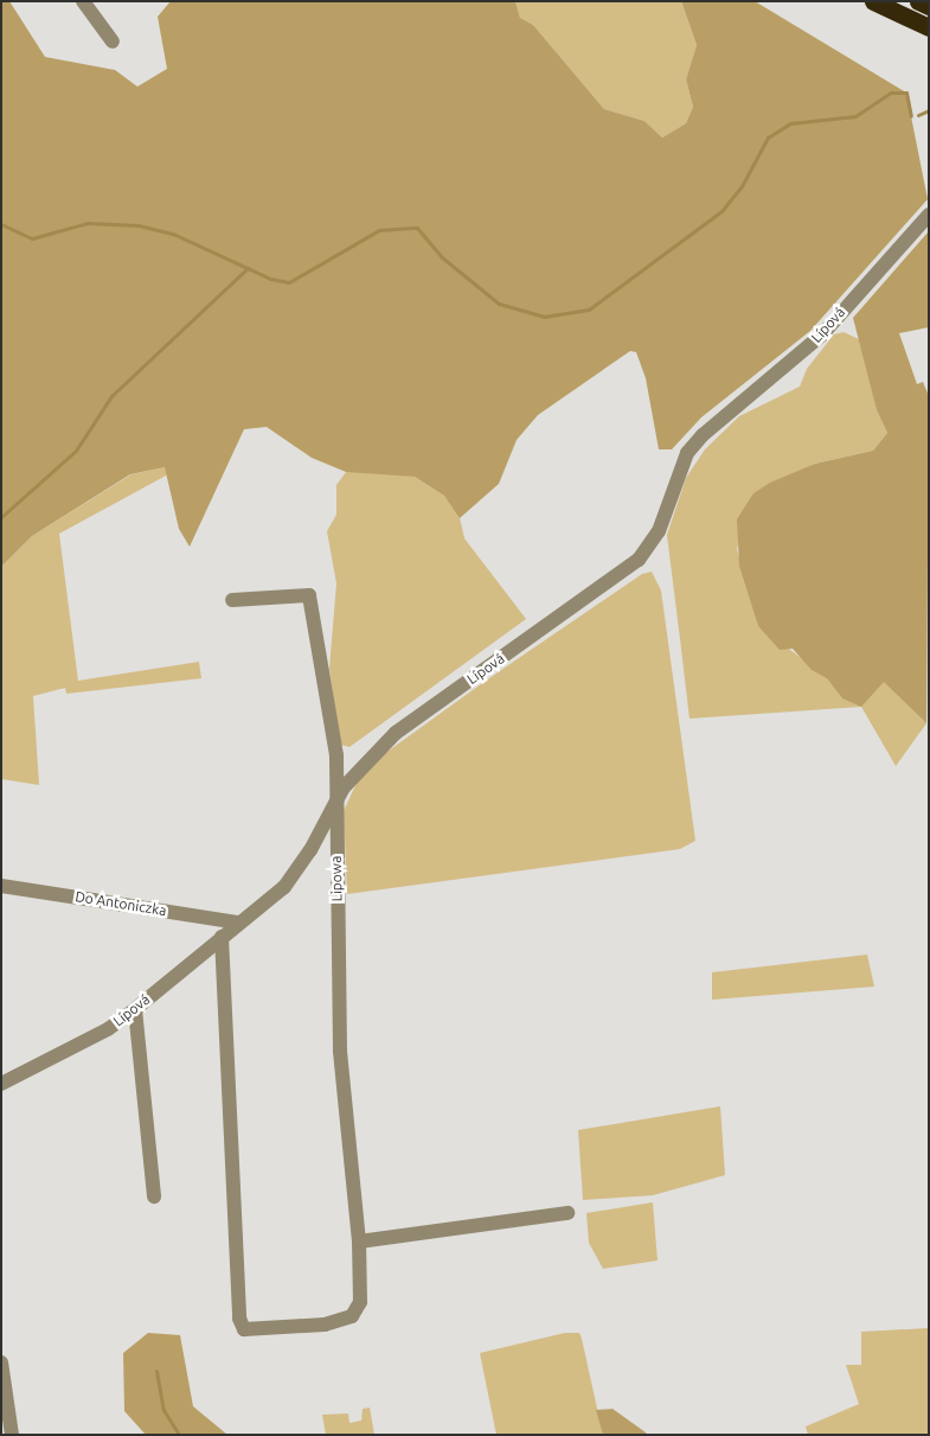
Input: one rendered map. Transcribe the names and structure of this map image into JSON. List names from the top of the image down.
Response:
{
  "streets": {
    "street": ["Lípová", "Lipowa", "Do Antoniczka"]
  },
  "crossings": [
    ["Lípová", "Lipowa"],
    ["Lípová", "Do Antoniczka"]
  ]
}
